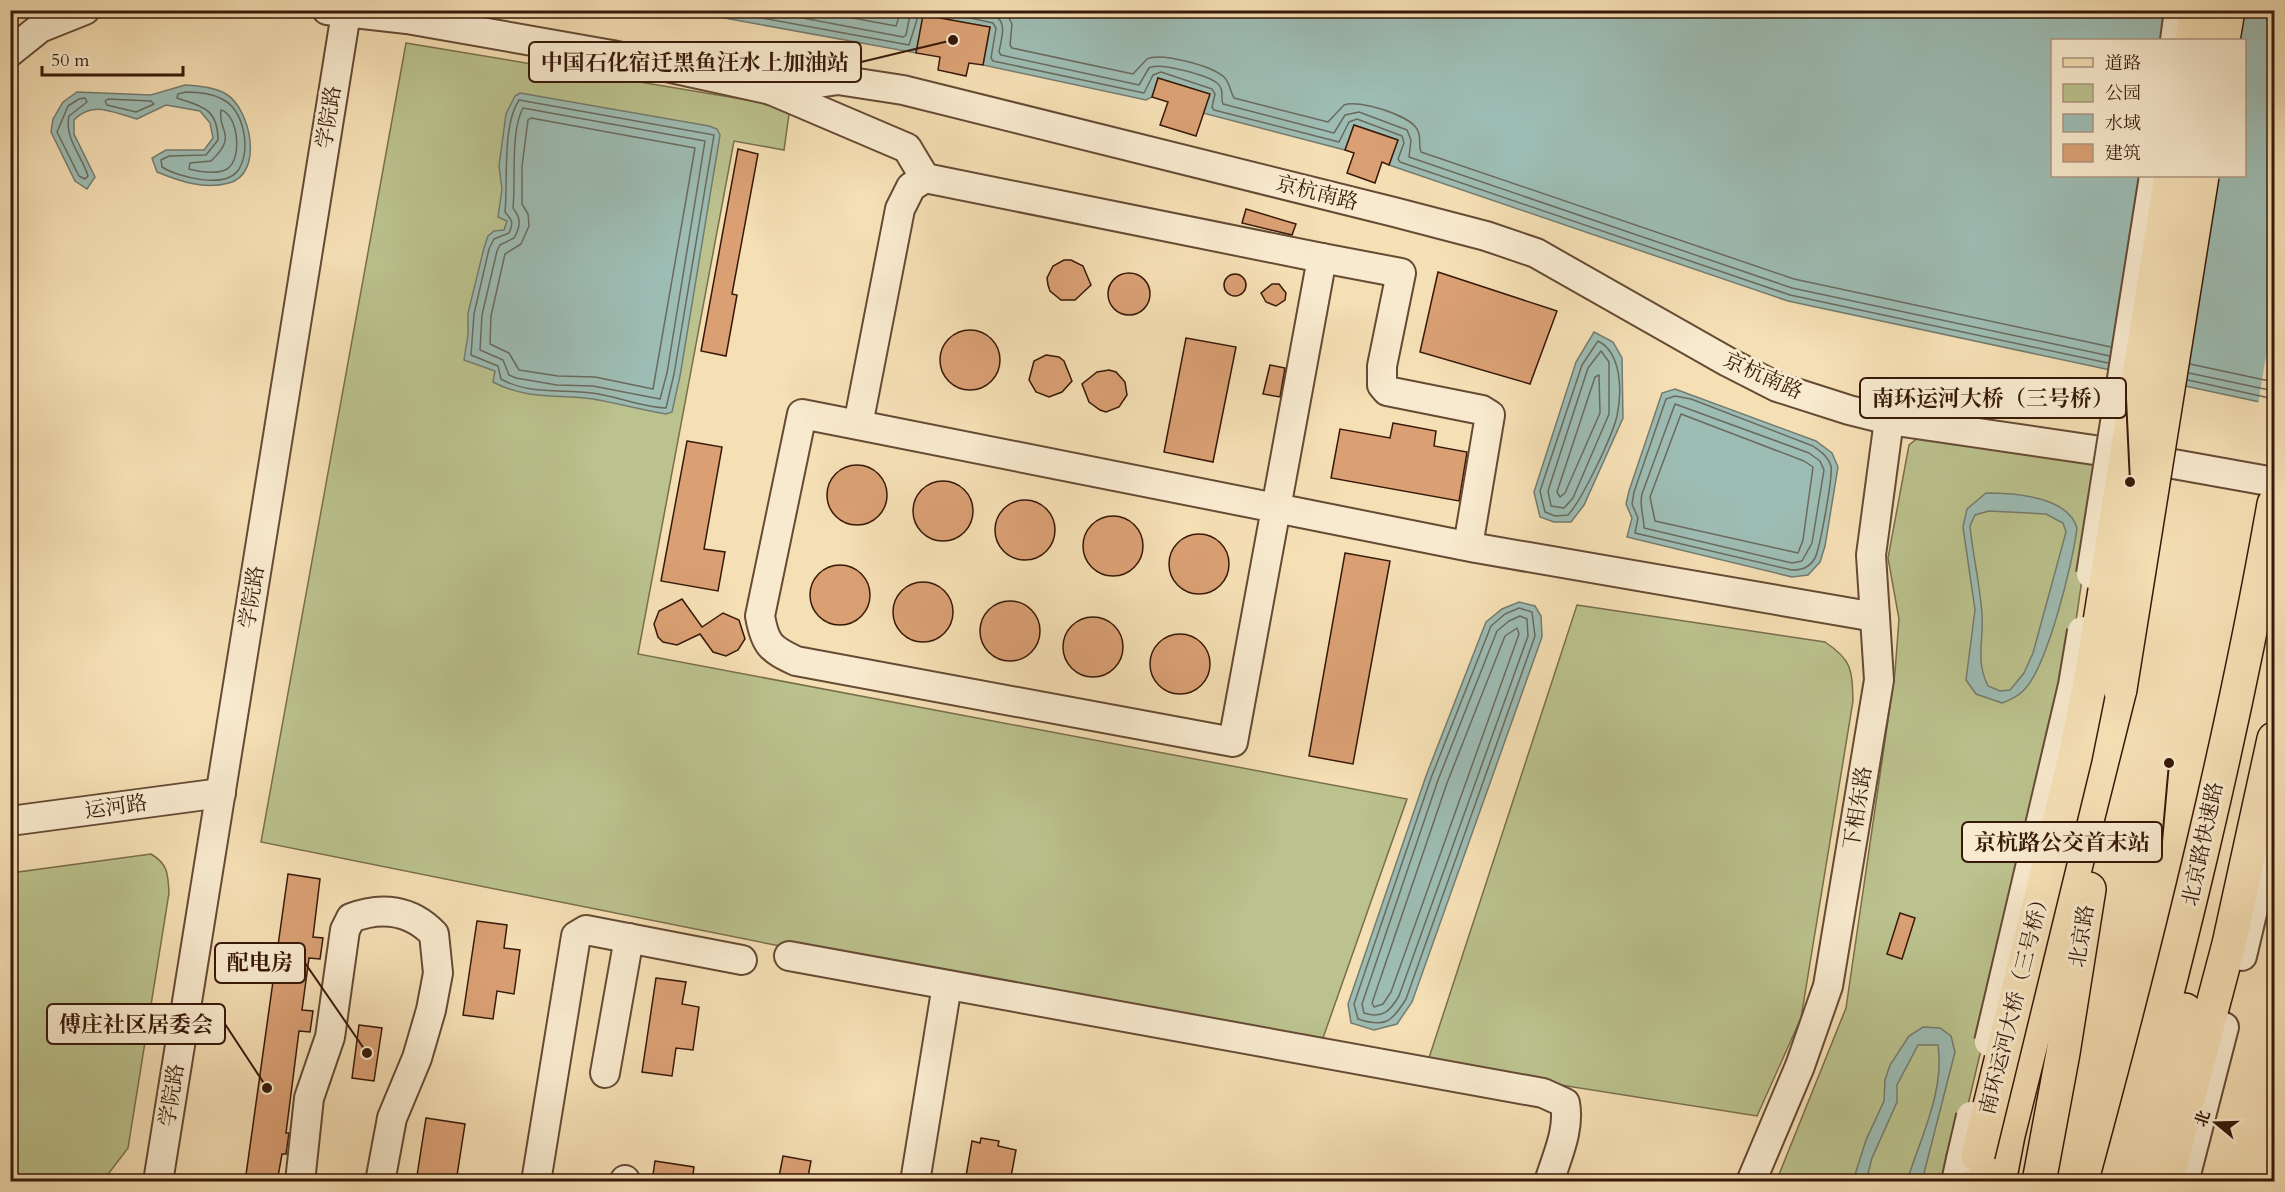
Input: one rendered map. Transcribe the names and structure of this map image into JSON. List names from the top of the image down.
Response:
{
  "streets": {
    "main road": ["北京路快速路", "北京路", "南环运河大桥（三号桥）"],
    "street": [
      "学院路",
      "京杭南路",
      "运河路",
      "下相东路"
    ]
  },
  "crossings": [
    ["学院路", "京杭南路"],
    ["学院路", "运河路"],
    ["京杭南路", "下相东路"]
  ],
  "places": [
    "中国石化宿迁黑鱼汪水上加油站",
    "南环运河大桥（三号桥）",
    "京杭路公交首末站",
    "配电房",
    "傅庄社区居委会"
  ],
  "legend": [
    "道路",
    "公园",
    "水域",
    "建筑"
  ],
  "scale_bar": "50 m",
  "north": "left"
}
